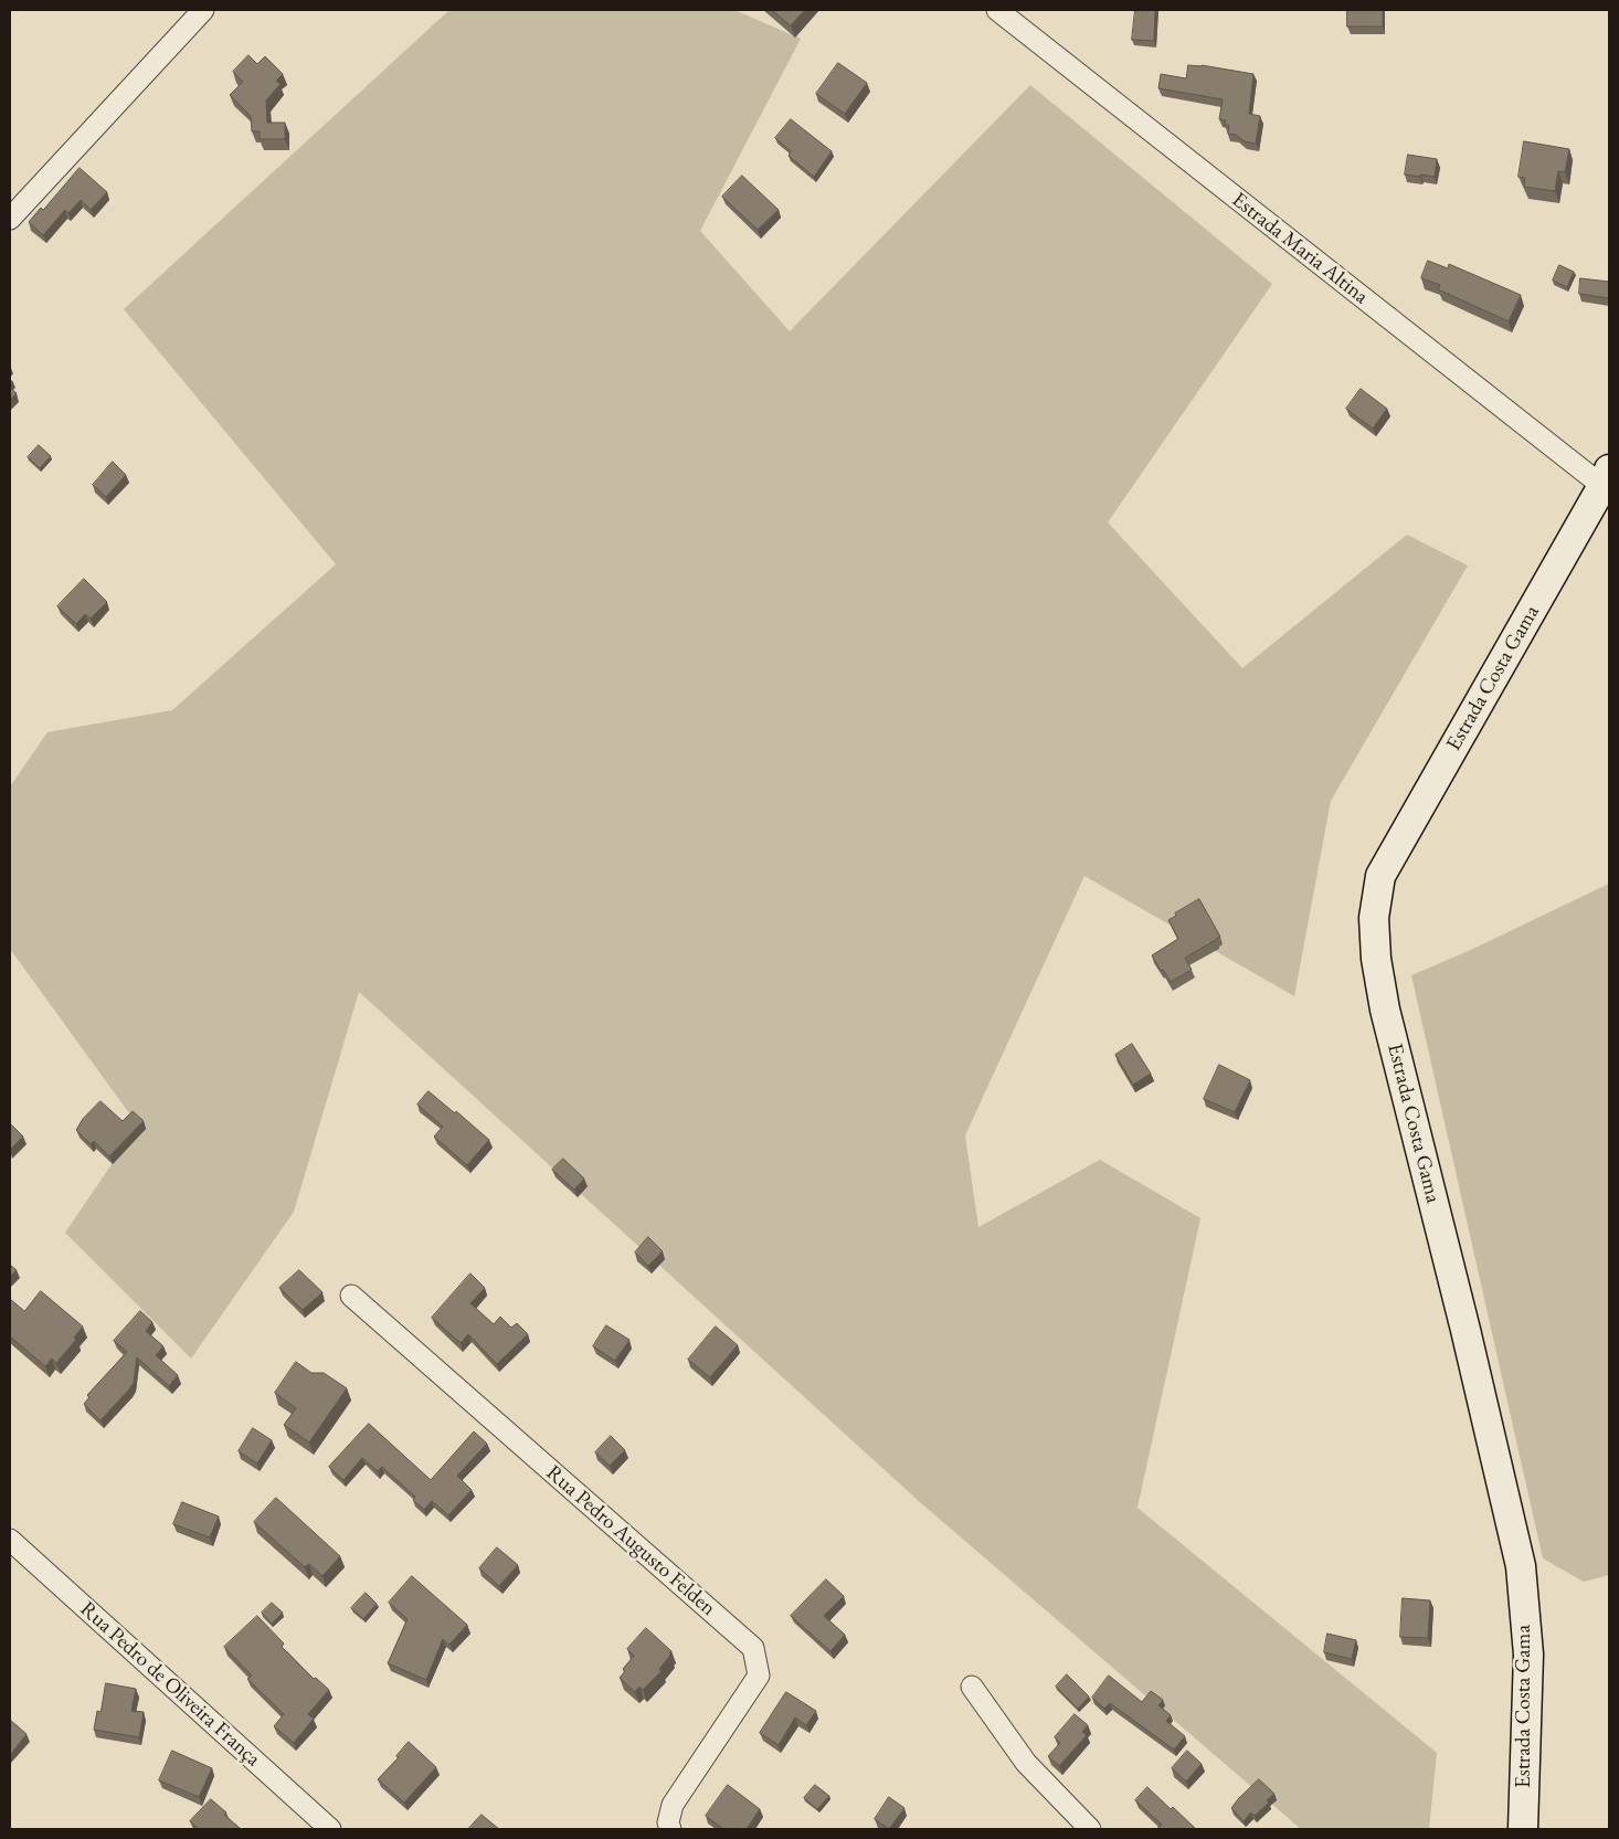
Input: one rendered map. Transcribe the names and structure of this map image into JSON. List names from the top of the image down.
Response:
{
  "streets": {
    "main road": ["Estrada Costa Gama"],
    "street": ["Estrada Maria Altina", "Rua Pedro Augusto Felden", "Rua Pedro de Oliveira França"]
  },
  "crossings": [
    ["Estrada Maria Altina", "Estrada Costa Gama"]
  ]
}
